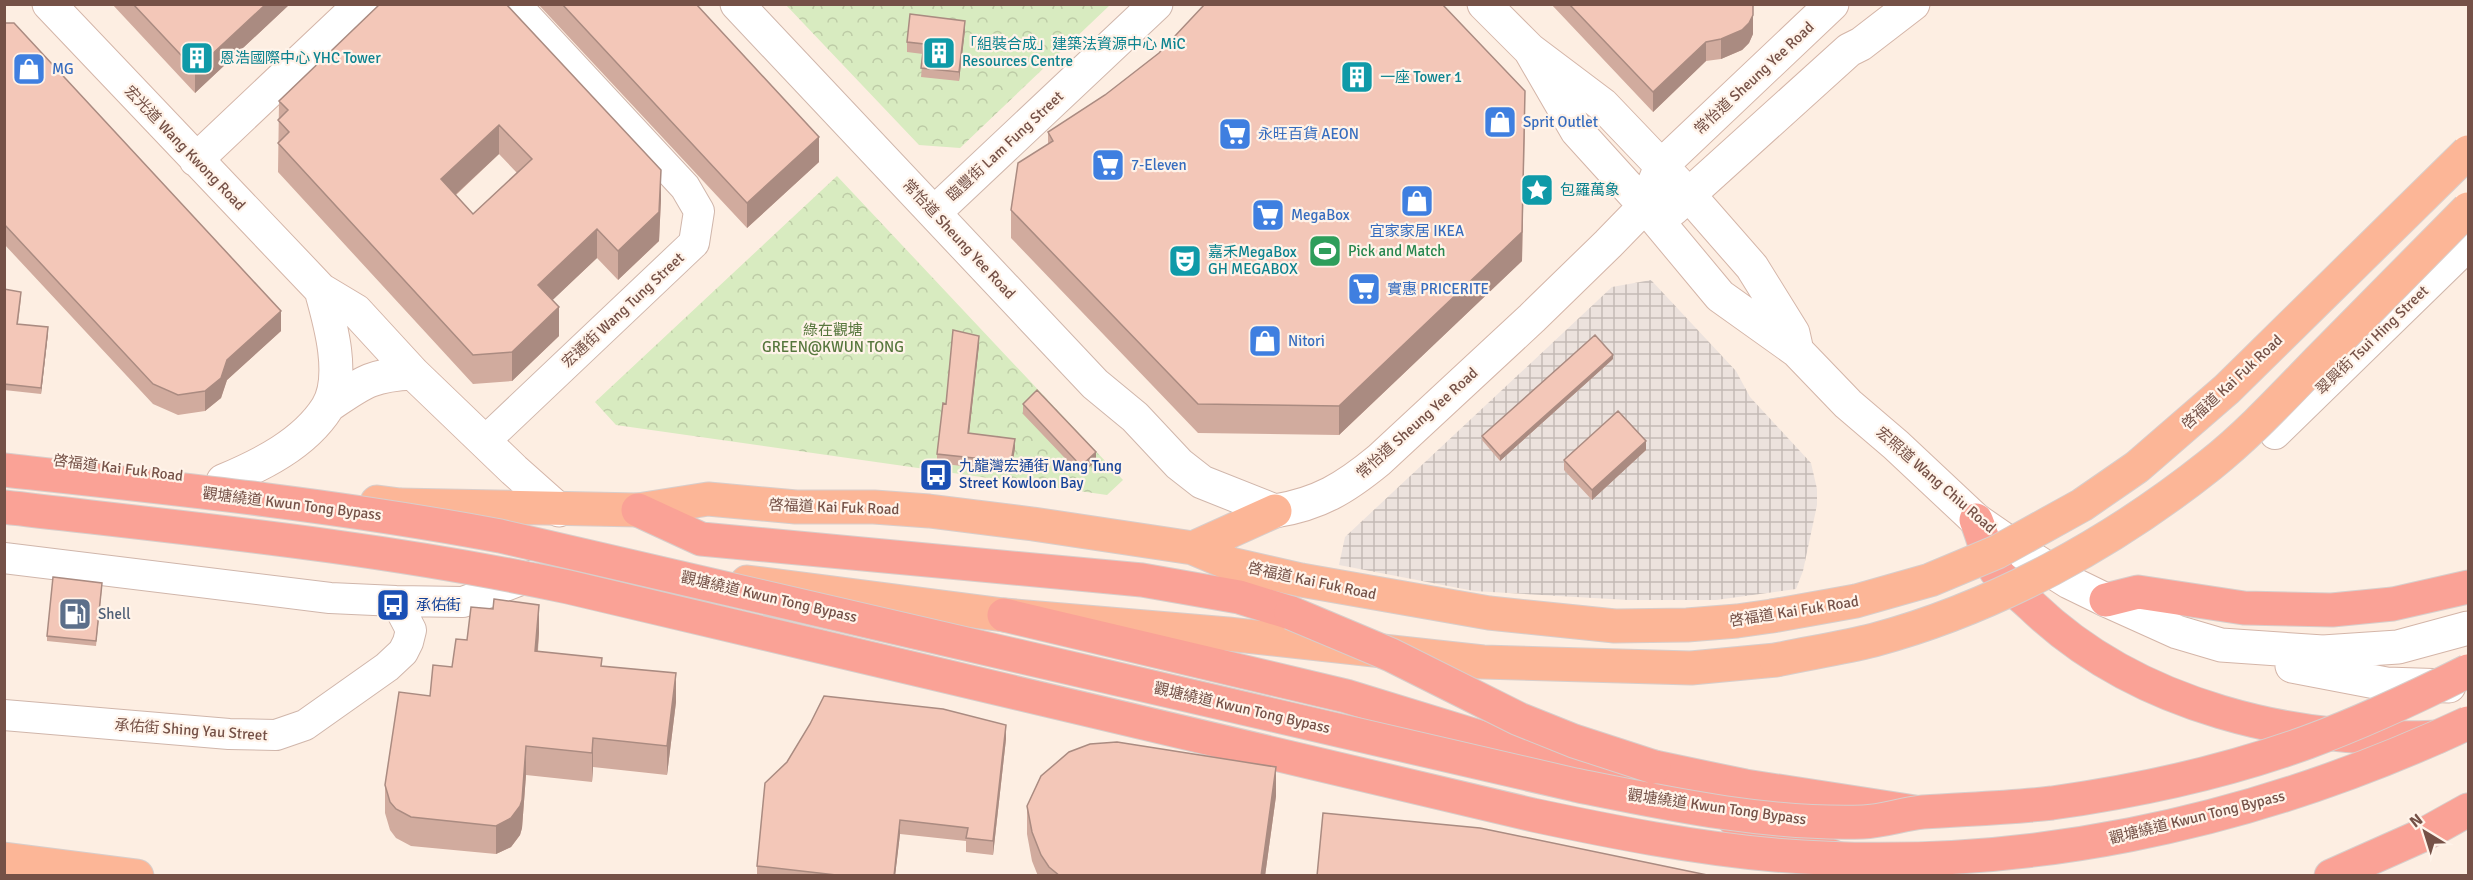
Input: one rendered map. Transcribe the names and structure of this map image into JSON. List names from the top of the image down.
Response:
{
  "streets": {
    "highway": ["啓福道 Kai Fuk Road", "觀塘繞道 Kwun Tong Bypass"],
    "main road": [
      "常怡道 Sheung Yee Road",
      "臨豐街 Lam Fung Street",
      "宏光道 Wang Kwong Road",
      "宏照道 Wang Chiu Road"
    ],
    "street": ["宏通街 Wang Tung Street", "翠興街 Tsui Hing Street", "承佑街 Shing Yau Street"]
  },
  "crossings": [
    ["常怡道 Sheung Yee Road", "臨豐街 Lam Fung Street"],
    ["常怡道 Sheung Yee Road", "宏照道 Wang Chiu Road"],
    ["宏光道 Wang Kwong Road", "宏通街 Wang Tung Street"],
    ["宏光道 Wang Kwong Road", "啓福道 Kai Fuk Road"]
  ],
  "parks": ["綠在觀塘 GREEN@KWUN TONG"],
  "places": {
    "building": ["「組裝合成」建築法資源中心 MiC Resources Centre", "恩浩國際中心 YHC Tower", "一座 Tower 1"],
    "shop": [
      "MG",
      "Sprit Outlet",
      "宜家家居 IKEA",
      "Nitori"
    ],
    "supermarket": [
      "永旺百貨 AEON",
      "7-Eleven",
      "MegaBox",
      "實惠 PRICERITE"
    ],
    "place": ["包羅萬象"],
    "sports": ["Pick and Match"],
    "theatre": ["嘉禾MegaBox GH MEGABOX"],
    "bus stop": ["九龍灣宏通街 Wang Tung Street Kowloon Bay", "承佑街"],
    "fuel station": ["Shell"]
  },
  "north": "top left"
}
